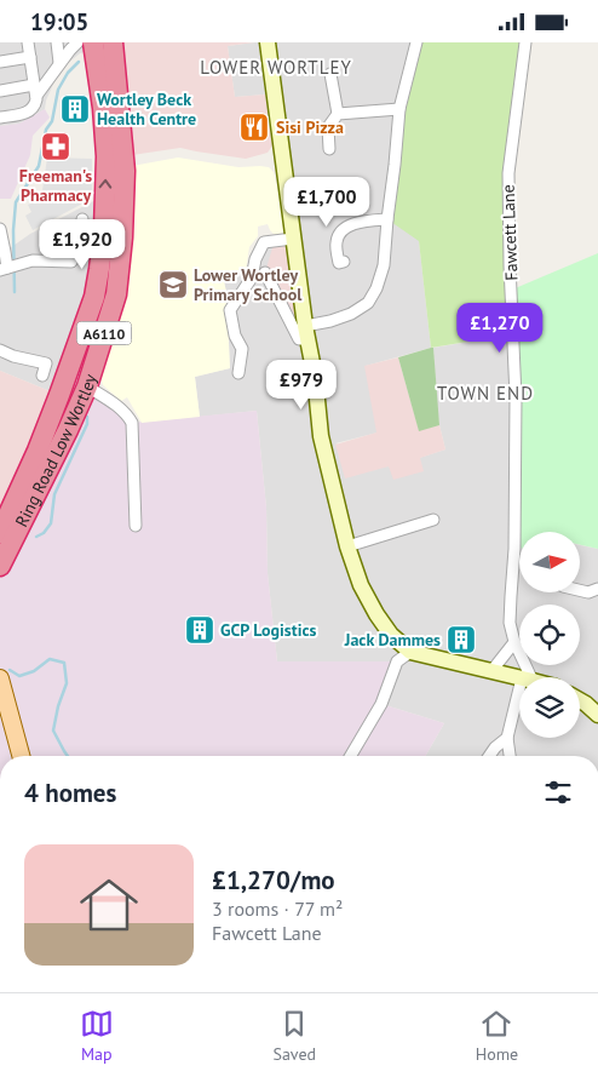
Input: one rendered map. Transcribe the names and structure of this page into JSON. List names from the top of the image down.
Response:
{
  "streets": {
    "highway": ["A6110", "Ring Road Low Wortley"],
    "street": ["Fawcett Lane"]
  },
  "districts": ["LOWER WORTLEY", "TOWN END"],
  "places": {
    "building": ["Wortley Beck Health Centre", "GCP Logistics", "Jack Dammes"],
    "restaurant": ["Sisi Pizza"],
    "pharmacy": ["Freeman's Pharmacy"],
    "school or university": ["Lower Wortley Primary School"]
  },
  "north": "right",
  "page": {
    "status": "19:05",
    "price": [
      "£1,700",
      "£1,920",
      "£1,270",
      "£979"
    ],
    "heading": "4 homes",
    "list": [
      {
        "name": "£1,270/mo",
        "note": "3 rooms · 77 m² · Fawcett Lane"
      }
    ],
    "tabs": ["Map", "Saved", "Home"]
  }
}
